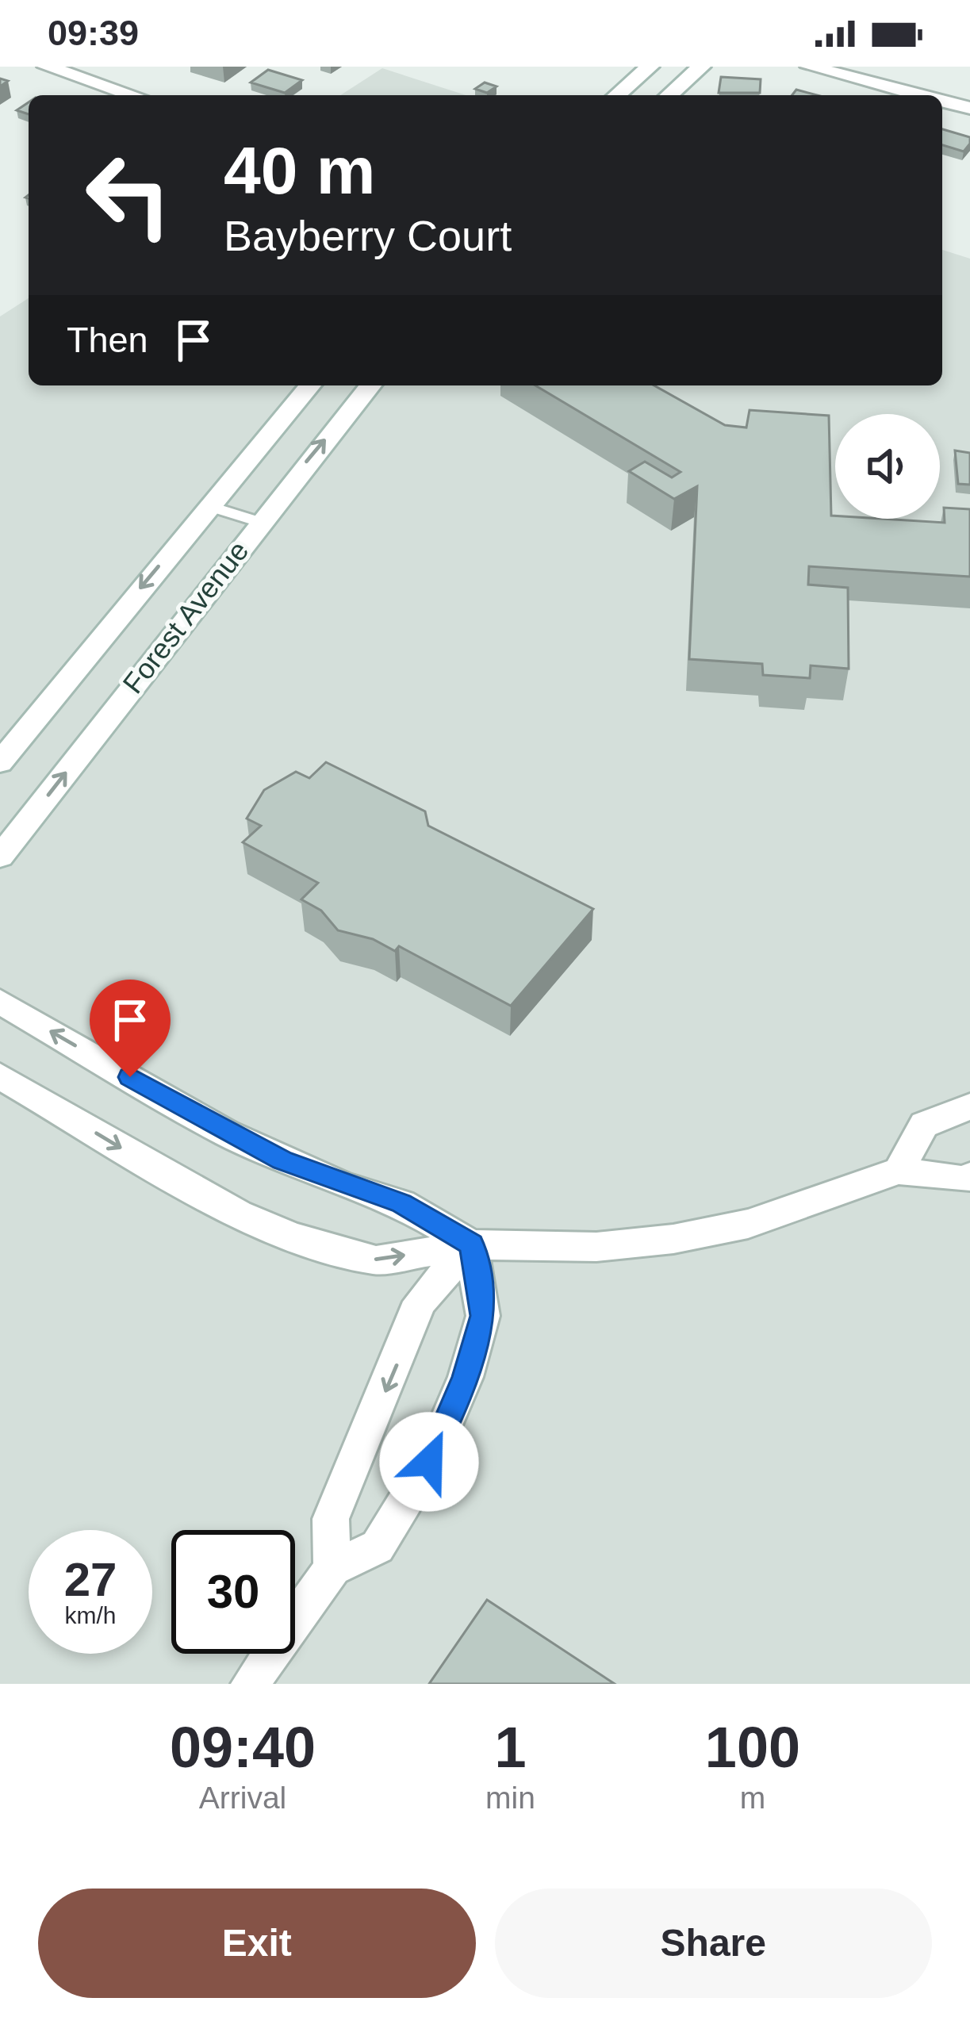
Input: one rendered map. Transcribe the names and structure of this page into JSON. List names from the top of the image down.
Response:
{
  "streets": {
    "street": ["Forest Avenue"]
  },
  "page": {
    "status": "09:39",
    "turn": ["40 m", "Bayberry Court"],
    "then": "Then",
    "speed": "27 km/h",
    "limit": "30",
    "eta": [
      "09:40",
      "Arrival",
      "1",
      "min",
      "100",
      "m"
    ],
    "buttons": ["Exit", "Share"]
  }
}
